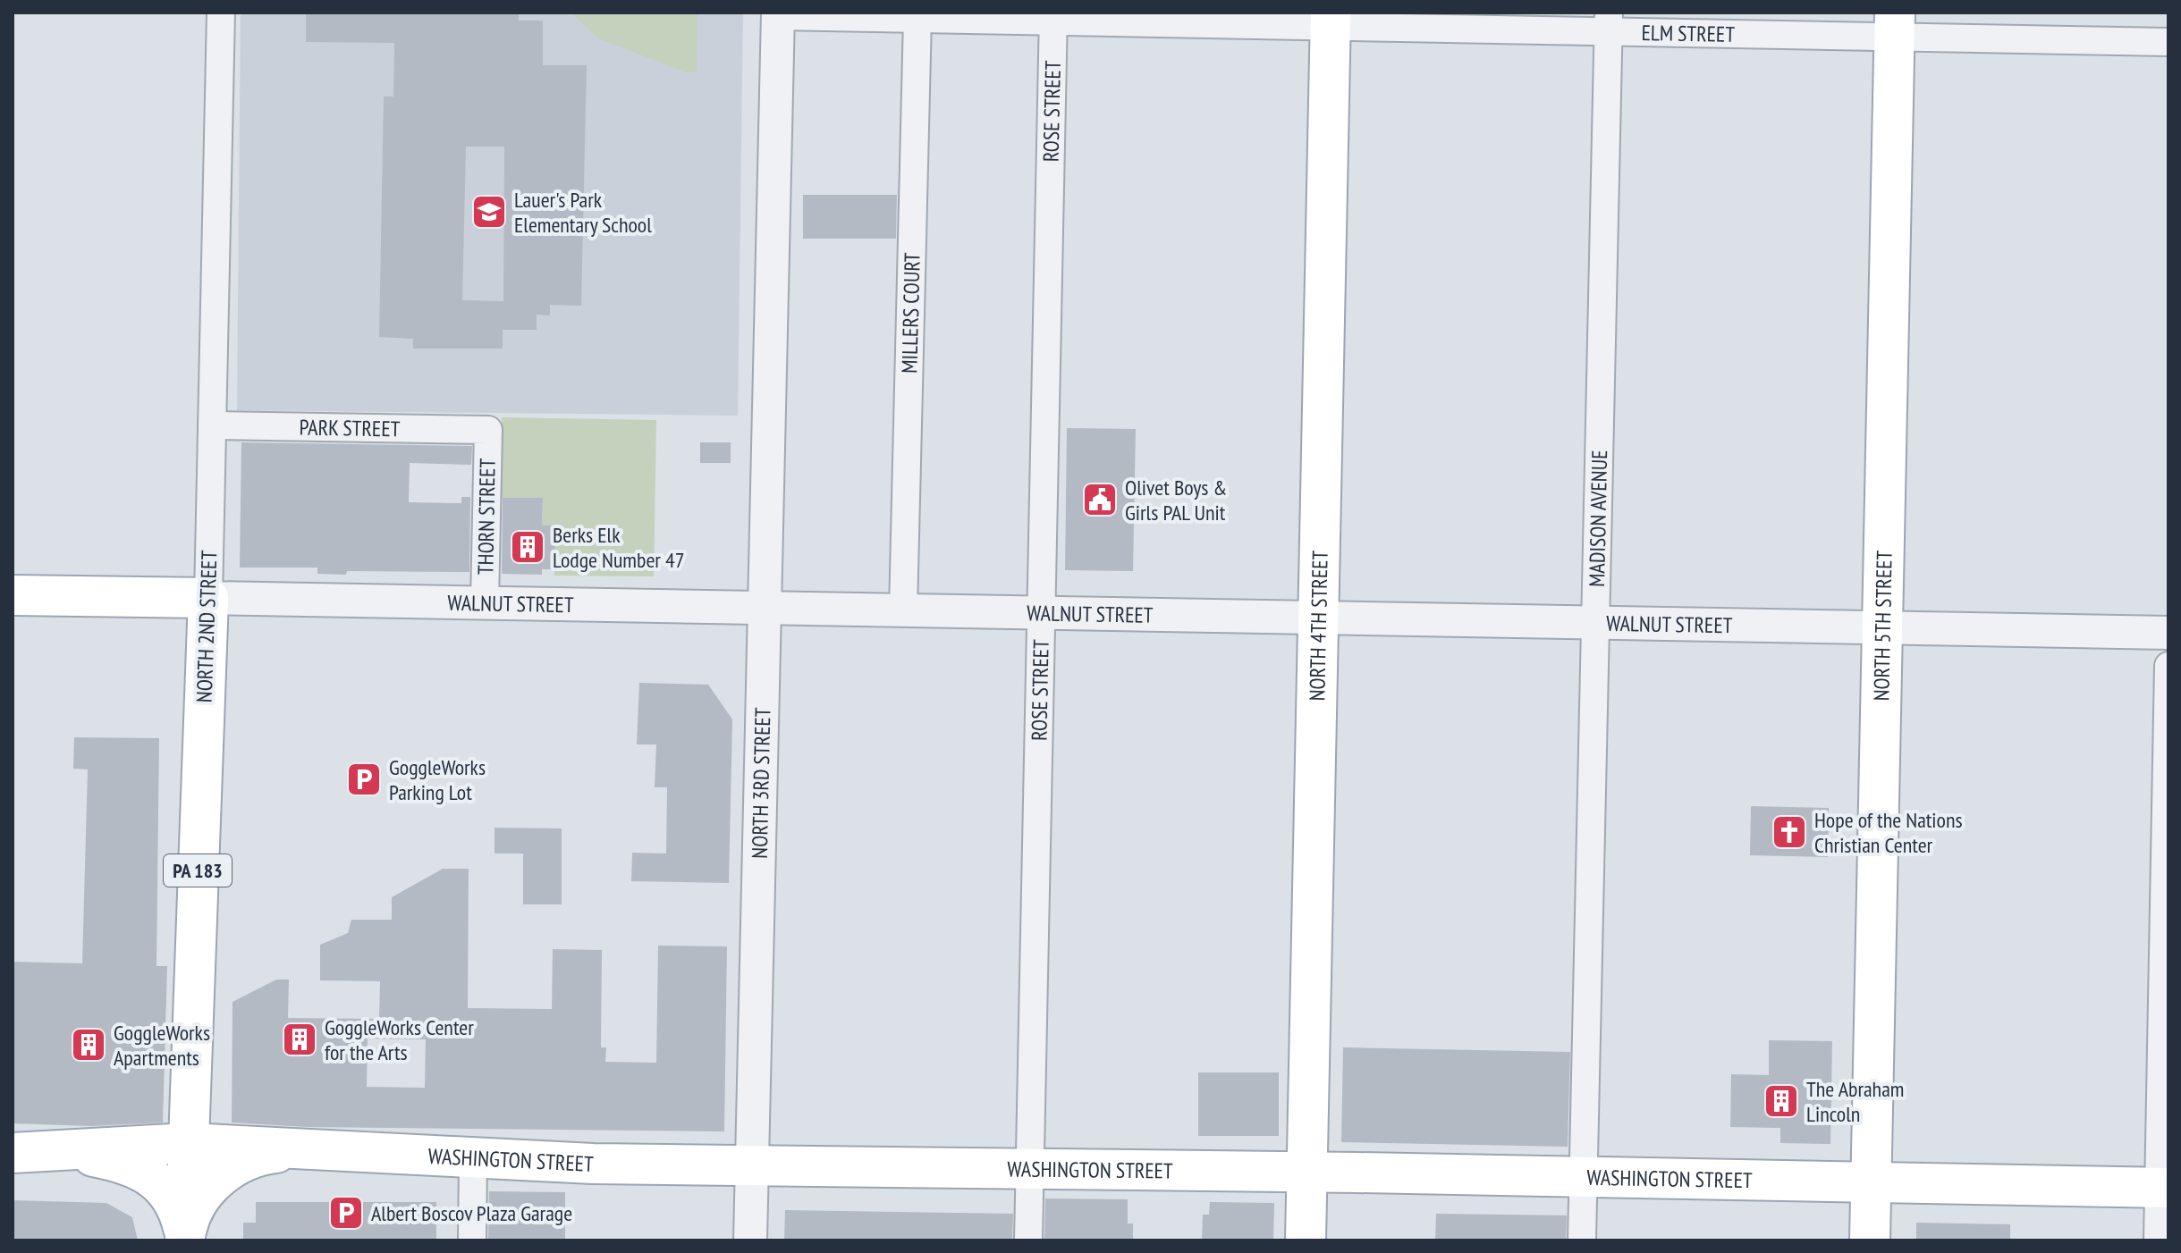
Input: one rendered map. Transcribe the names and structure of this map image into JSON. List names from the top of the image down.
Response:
{
  "streets": {
    "main road": [
      "WALNUT STREET",
      "NORTH 2ND STREET",
      "NORTH 4TH STREET",
      "NORTH 5TH STREET",
      "PA 183",
      "WASHINGTON STREET"
    ],
    "street": [
      "ELM STREET",
      "ROSE STREET",
      "MILLERS COURT",
      "PARK STREET",
      "THORN STREET",
      "MADISON AVENUE",
      "NORTH 3RD STREET"
    ]
  },
  "crossings": [
    ["ELM STREET", "ROSE STREET"],
    ["ELM STREET", "MILLERS COURT"],
    ["ELM STREET", "MADISON AVENUE"],
    ["ELM STREET", "NORTH 4TH STREET"],
    ["ELM STREET", "NORTH 5TH STREET"],
    ["ELM STREET", "NORTH 3RD STREET"],
    ["ROSE STREET", "WALNUT STREET"],
    ["ROSE STREET", "WASHINGTON STREET"],
    ["MILLERS COURT", "WALNUT STREET"],
    ["PARK STREET", "THORN STREET"],
    ["PARK STREET", "NORTH 2ND STREET"],
    ["THORN STREET", "WALNUT STREET"],
    ["MADISON AVENUE", "WALNUT STREET"],
    ["MADISON AVENUE", "WASHINGTON STREET"],
    ["WALNUT STREET", "NORTH 2ND STREET"],
    ["WALNUT STREET", "NORTH 4TH STREET"],
    ["WALNUT STREET", "NORTH 5TH STREET"],
    ["WALNUT STREET", "NORTH 3RD STREET"],
    ["NORTH 2ND STREET", "WASHINGTON STREET"],
    ["NORTH 4TH STREET", "WASHINGTON STREET"],
    ["NORTH 5TH STREET", "WASHINGTON STREET"],
    ["NORTH 3RD STREET", "WASHINGTON STREET"]
  ],
  "places": {
    "school or university": ["Lauer's Park Elementary School"],
    "public building": ["Olivet Boys & Girls PAL Unit"],
    "building": [
      "Berks Elk Lodge Number 47",
      "GoggleWorks Center for the Arts",
      "GoggleWorks Apartments",
      "The Abraham Lincoln"
    ],
    "parking": ["GoggleWorks Parking Lot", "Albert Boscov Plaza Garage"],
    "church": ["Hope of the Nations Christian Center"]
  }
}
